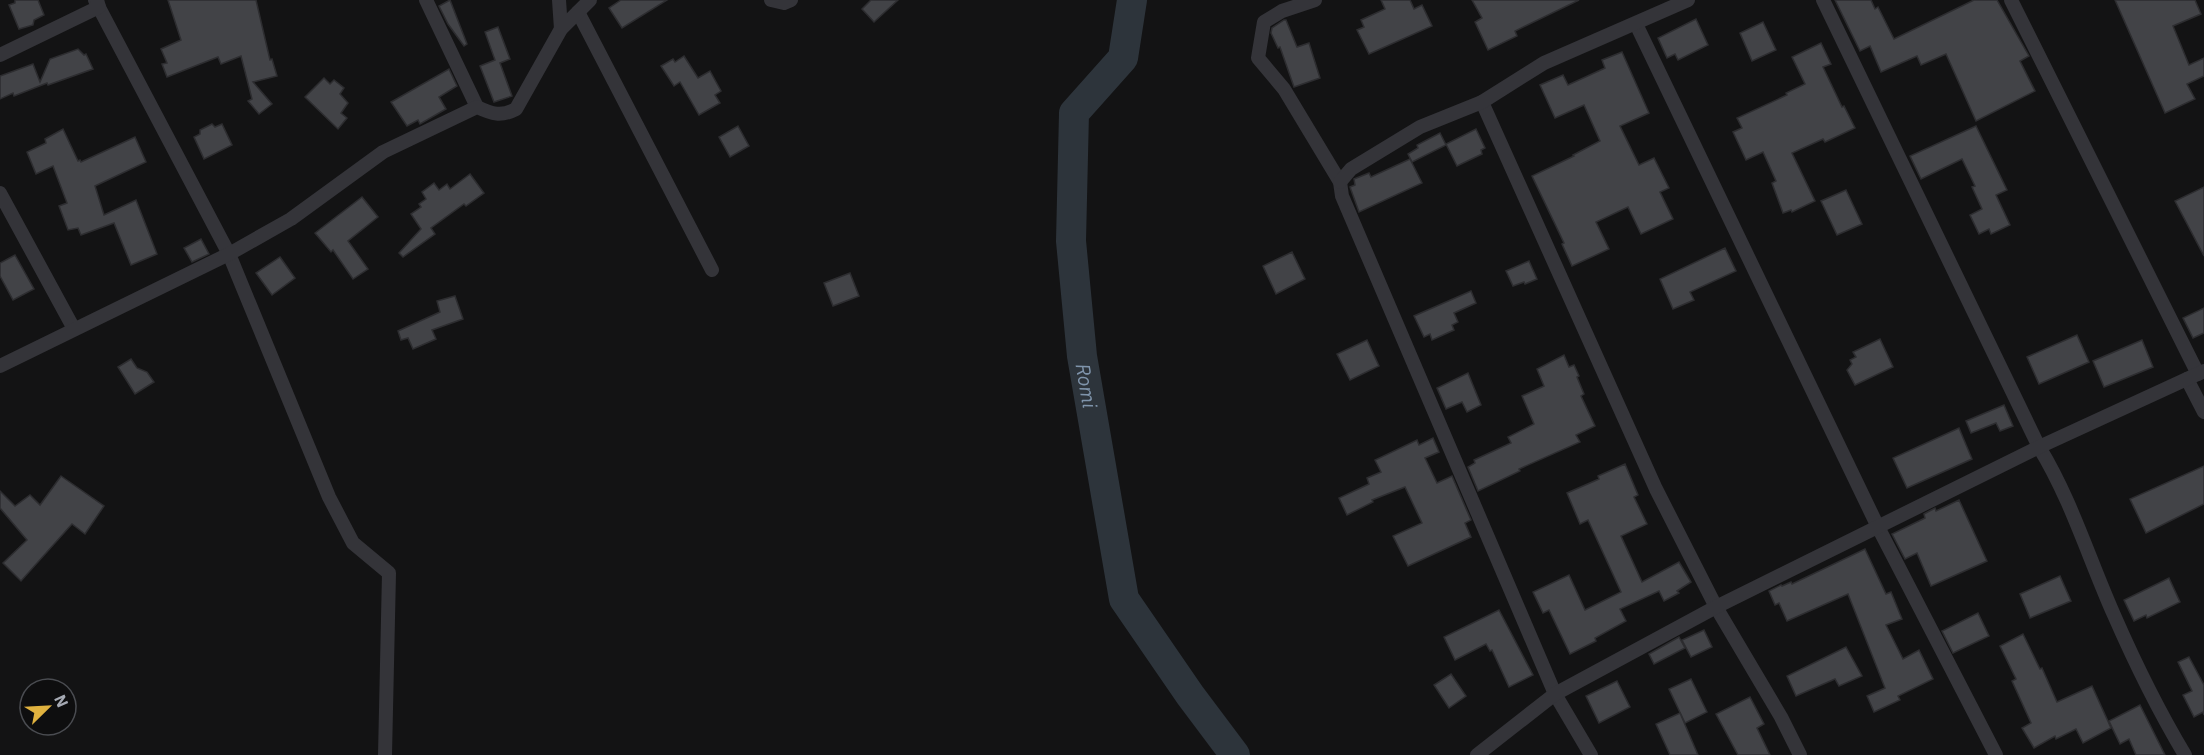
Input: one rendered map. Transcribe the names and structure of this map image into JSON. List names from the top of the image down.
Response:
{
  "water": ["Romi"],
  "north": "top right"
}
